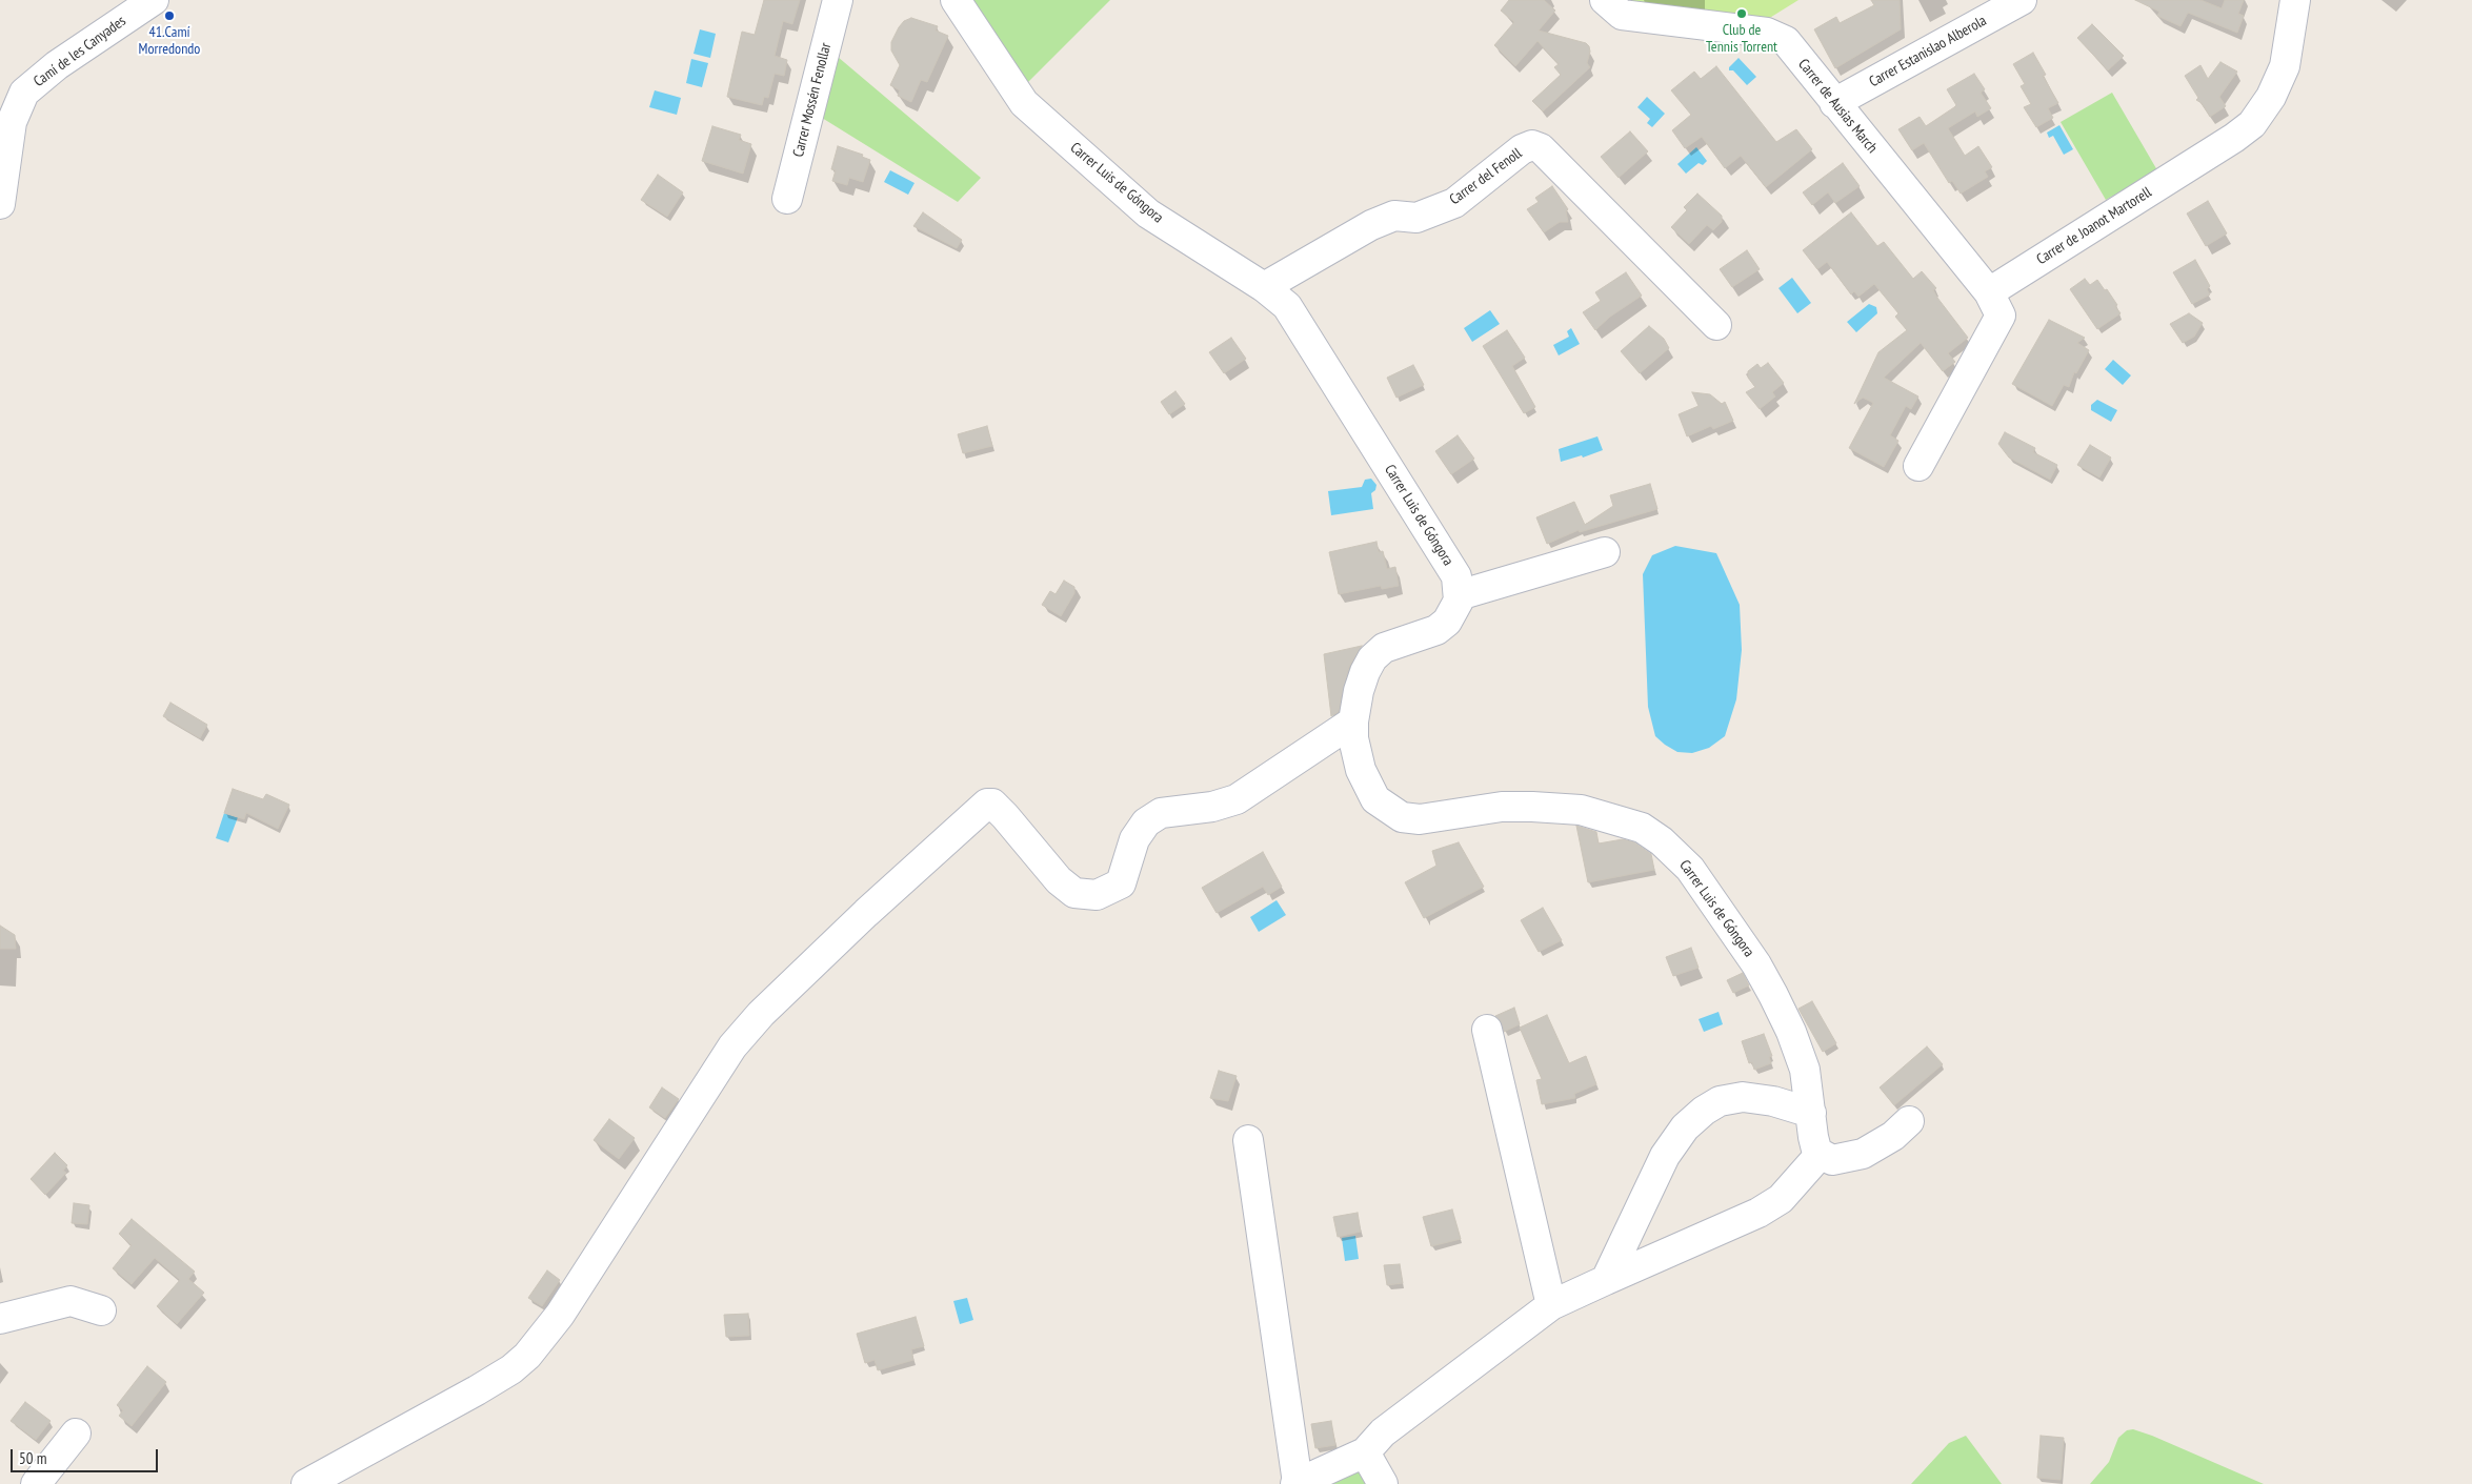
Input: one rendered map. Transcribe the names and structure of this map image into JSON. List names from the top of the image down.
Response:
{
  "streets": {
    "street": [
      "Camí de les Canyades",
      "Carrer Estanislao Alberola",
      "Carrer Mossén Fenollar",
      "Carrer de Ausias March",
      "Carrer del Fenoll",
      "Carrer Luis de Góngora",
      "Carrer de Joanot Martorell"
    ]
  },
  "crossings": [
    ["Carrer Estanislao Alberola", "Carrer de Ausias March"],
    ["Carrer de Ausias March", "Carrer de Joanot Martorell"],
    ["Carrer del Fenoll", "Carrer Luis de Góngora"]
  ],
  "places": ["Club de Tennis Torrent", "41.Camí Morredondo"],
  "scale_bar": "50 m"
}
